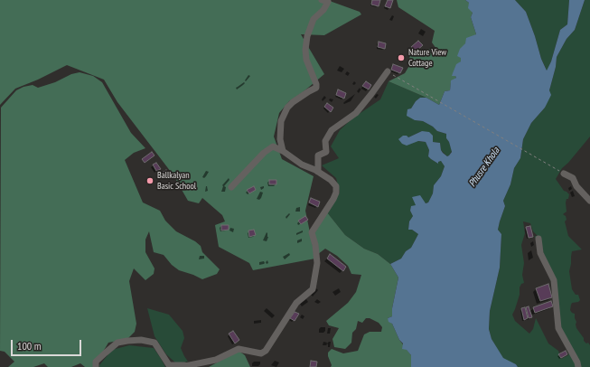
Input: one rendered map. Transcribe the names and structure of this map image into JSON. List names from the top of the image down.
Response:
{
  "water": ["Phusre Khola"],
  "places": ["Nature View Cottage", "Ballkalyan Basic School"],
  "scale_bar": "100 m"
}
